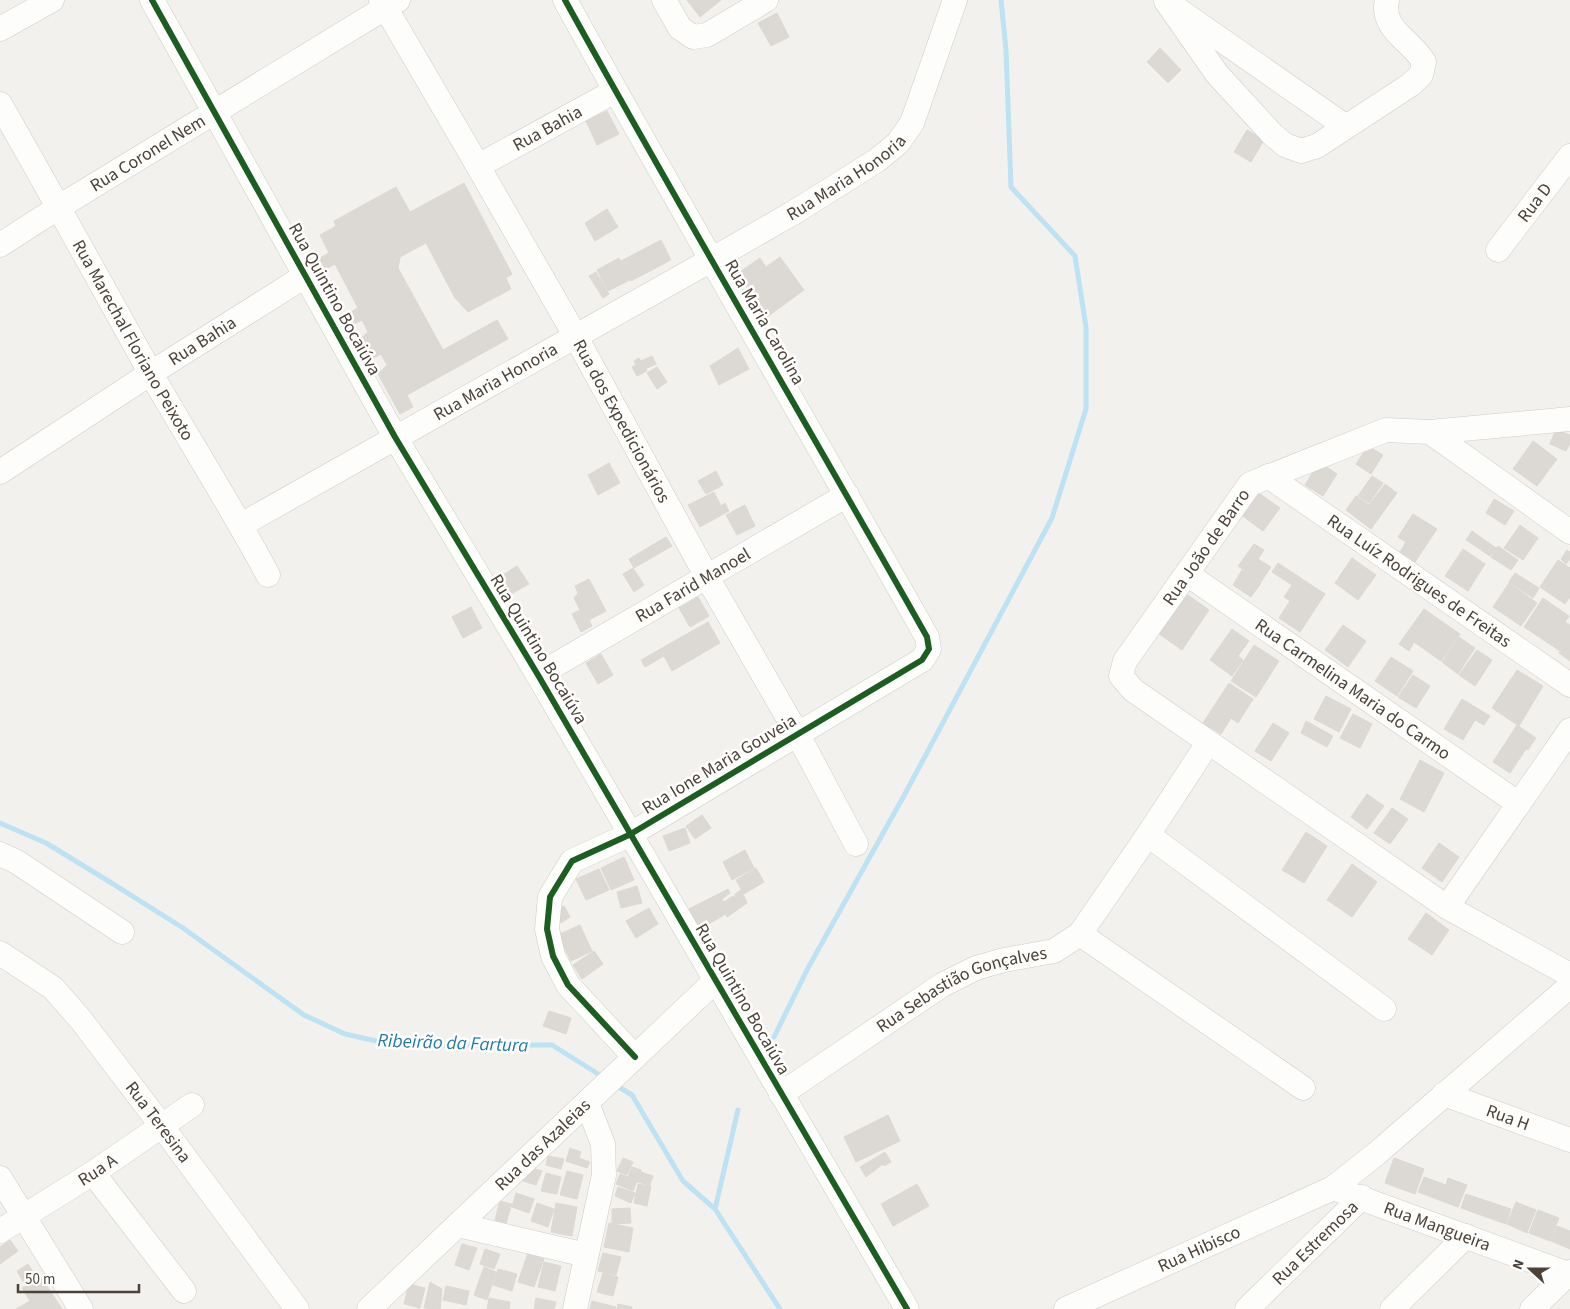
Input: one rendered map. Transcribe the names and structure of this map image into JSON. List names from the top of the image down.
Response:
{
  "streets": {
    "street": [
      "Rua Bahia",
      "Rua Coronel Nem",
      "Rua Maria Honoria",
      "Rua D",
      "Rua Quintino Bocaiúva",
      "Rua Maria Carolina",
      "Rua Marechal Floriano Peixoto",
      "Rua dos Expedicionários",
      "Rua João de Barro",
      "Rua Luíz Rodrigues de Freitas",
      "Rua Farid Manoel",
      "Rua Carmelina Maria do Carmo",
      "Rua Ione Maria Gouveia",
      "Rua Sebastião Gonçalves",
      "Rua H",
      "Rua Teresina",
      "Rua das Azaleias",
      "Rua A",
      "Rua Mangueira",
      "Rua Estremosa",
      "Rua Hibisco"
    ]
  },
  "crossings": [
    ["Rua Bahia", "Rua Quintino Bocaiúva"],
    ["Rua Bahia", "Rua Maria Carolina"],
    ["Rua Bahia", "Rua Marechal Floriano Peixoto"],
    ["Rua Bahia", "Rua dos Expedicionários"],
    ["Rua Coronel Nem", "Rua Quintino Bocaiúva"],
    ["Rua Coronel Nem", "Rua Marechal Floriano Peixoto"],
    ["Rua Coronel Nem", "Rua dos Expedicionários"],
    ["Rua Maria Honoria", "Rua Quintino Bocaiúva"],
    ["Rua Maria Honoria", "Rua Maria Carolina"],
    ["Rua Maria Honoria", "Rua Marechal Floriano Peixoto"],
    ["Rua Maria Honoria", "Rua dos Expedicionários"],
    ["Rua Quintino Bocaiúva", "Rua Farid Manoel"],
    ["Rua Quintino Bocaiúva", "Rua Ione Maria Gouveia"],
    ["Rua Quintino Bocaiúva", "Rua Sebastião Gonçalves"],
    ["Rua Quintino Bocaiúva", "Rua das Azaleias"],
    ["Rua Maria Carolina", "Rua Farid Manoel"],
    ["Rua Maria Carolina", "Rua Ione Maria Gouveia"],
    ["Rua dos Expedicionários", "Rua Farid Manoel"],
    ["Rua dos Expedicionários", "Rua Ione Maria Gouveia"],
    ["Rua João de Barro", "Rua Luíz Rodrigues de Freitas"],
    ["Rua João de Barro", "Rua Carmelina Maria do Carmo"],
    ["Rua João de Barro", "Rua Sebastião Gonçalves"],
    ["Rua Ione Maria Gouveia", "Rua das Azaleias"],
    ["Rua H", "Rua Hibisco"],
    ["Rua Teresina", "Rua A"],
    ["Rua Mangueira", "Rua Estremosa"],
    ["Rua Mangueira", "Rua Hibisco"]
  ],
  "water": ["Ribeirão da Fartura"],
  "scale_bar": "50 m",
  "north": "left"
}
